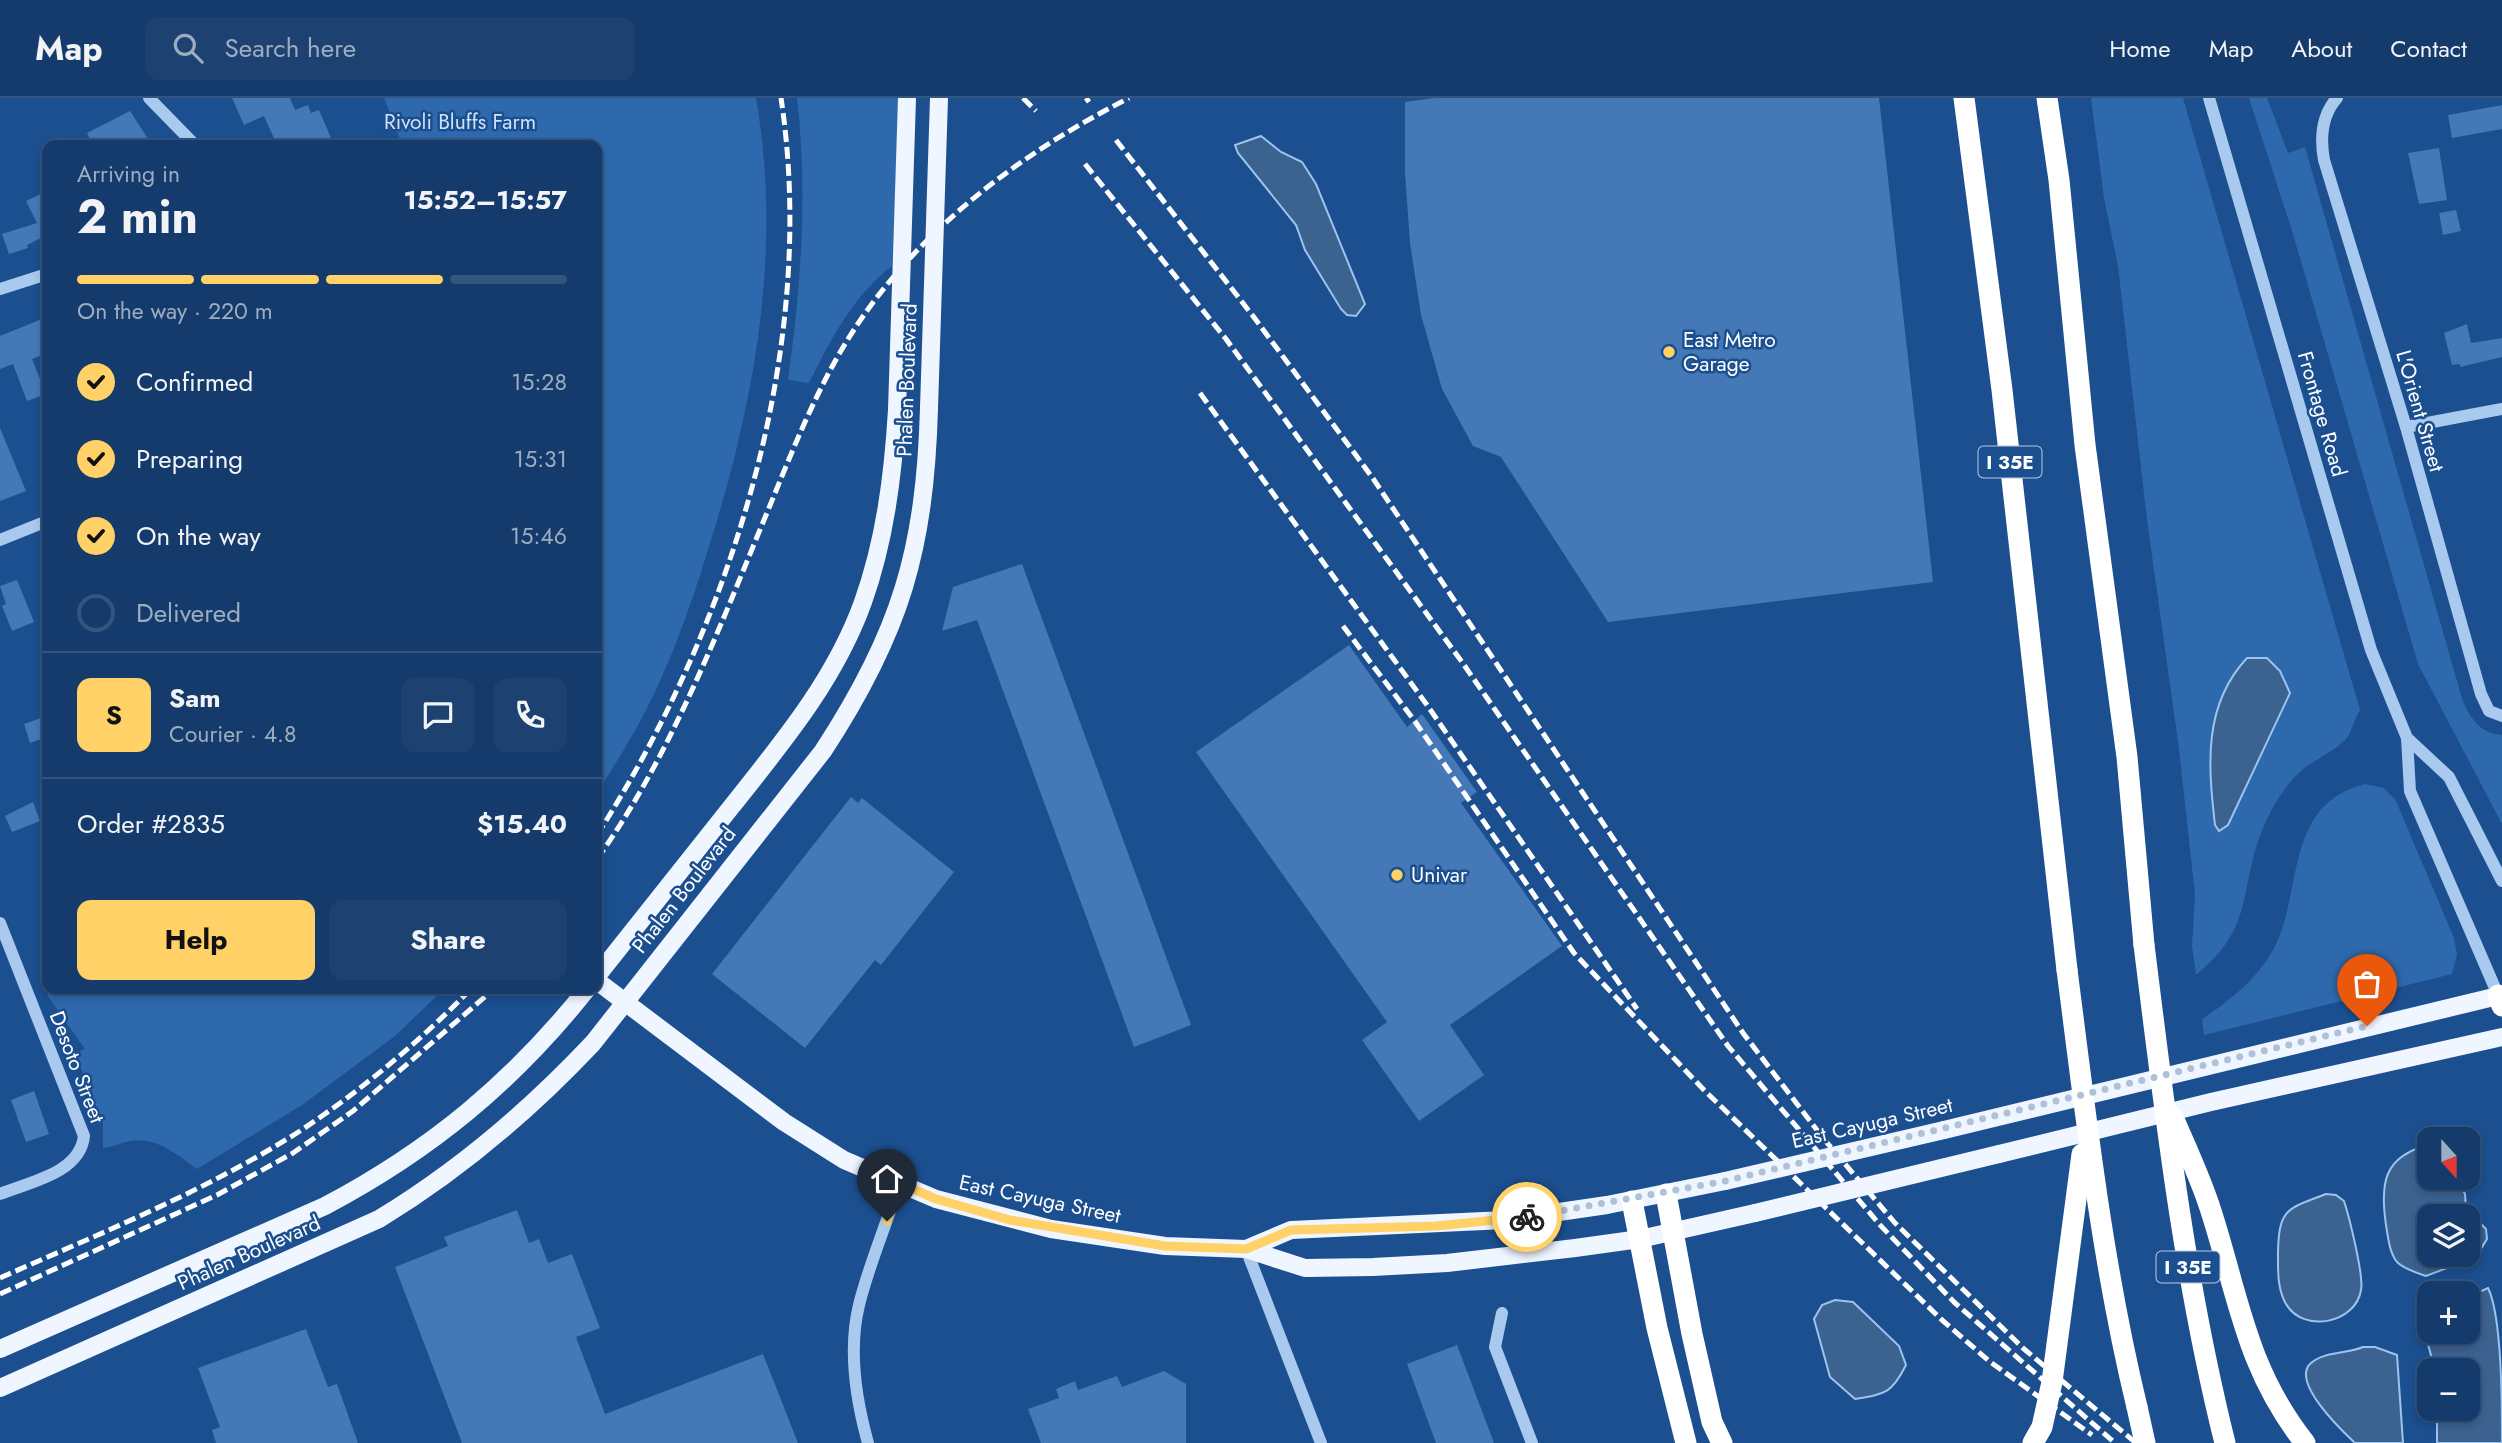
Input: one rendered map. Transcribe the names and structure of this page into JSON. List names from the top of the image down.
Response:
{
  "streets": {
    "highway": ["I 35E"],
    "main road": ["Phalen Boulevard", "East Cayuga Street"],
    "street": ["L'Orient Street", "Frontage Road", "Desoto Street"]
  },
  "crossings": [
    ["Phalen Boulevard", "East Cayuga Street"],
    ["Frontage Road", "East Cayuga Street"]
  ],
  "parks": ["Rivoli Bluffs Farm"],
  "places": ["East Metro Garage", "Univar"],
  "north": "bottom",
  "page": {
    "header": "Map",
    "search": "Search here",
    "nav": [
      "Home",
      "Map",
      "About",
      "Contact"
    ],
    "heading": ["2 min", "Arriving in", "15:52–15:57"],
    "panel": [
      "Sam",
      "Courier · 4.8",
      "Order #2835",
      "$15.40"
    ],
    "bar": "On the way · 220 m",
    "list": [
      ["Confirmed", "15:28"],
      ["Preparing", "15:31"],
      ["On the way", "15:46"],
      "Delivered"
    ],
    "round": "S",
    "buttons": ["Help", "Share"],
    "map_buttons": ["+", "−"]
  }
}
